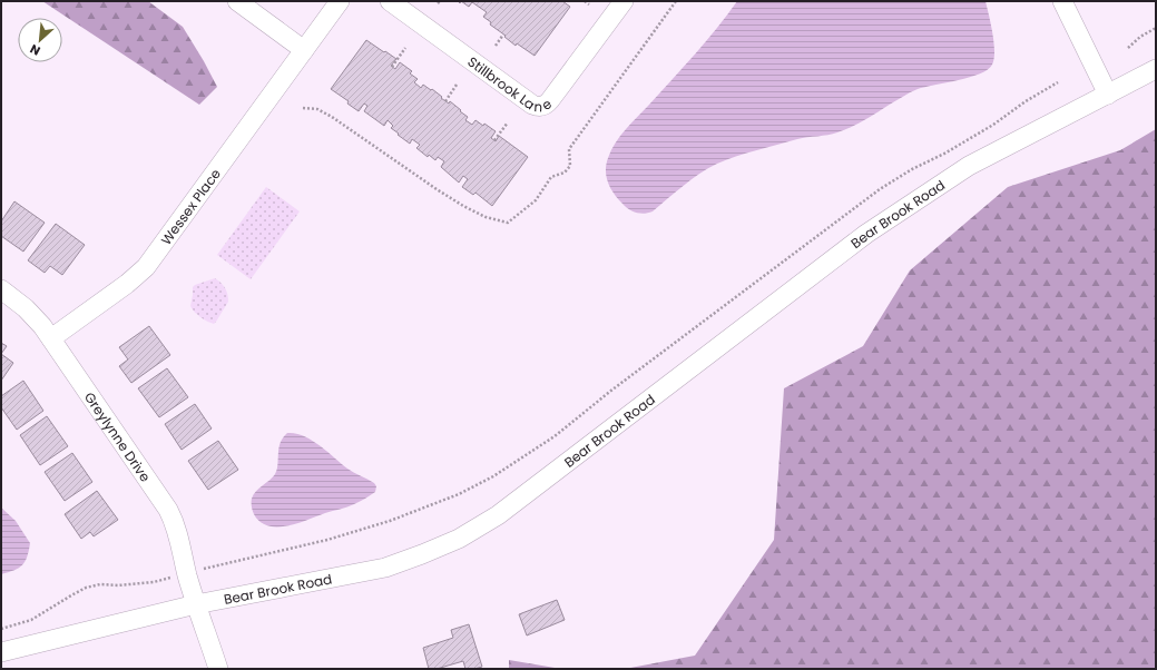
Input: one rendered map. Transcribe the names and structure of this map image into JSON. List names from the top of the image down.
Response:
{
  "streets": {
    "street": [
      "Stillbrook Lane",
      "Wessex Place",
      "Bear Brook Road",
      "Greylynne Drive"
    ]
  },
  "crossings": [
    ["Wessex Place", "Greylynne Drive"],
    ["Bear Brook Road", "Greylynne Drive"]
  ],
  "north": "bottom left"
}
